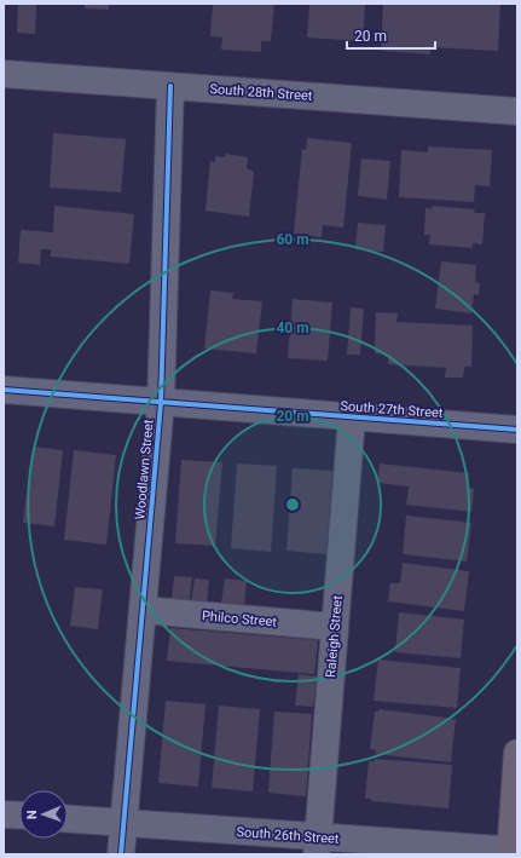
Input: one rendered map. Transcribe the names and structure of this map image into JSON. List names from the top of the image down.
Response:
{
  "streets": {
    "street": [
      "South 28th Street",
      "South 27th Street",
      "Woodlawn Street",
      "Philco Street",
      "Raleigh Street",
      "South 26th Street"
    ]
  },
  "crossings": [
    ["South 28th Street", "Woodlawn Street"],
    ["South 27th Street", "Woodlawn Street"],
    ["South 27th Street", "Raleigh Street"],
    ["Woodlawn Street", "Philco Street"],
    ["Woodlawn Street", "South 26th Street"],
    ["Philco Street", "Raleigh Street"],
    ["Raleigh Street", "South 26th Street"]
  ],
  "scale_bar": "20 m",
  "north": "left",
  "rings": ["60 m", "40 m", "20 m"]
}
